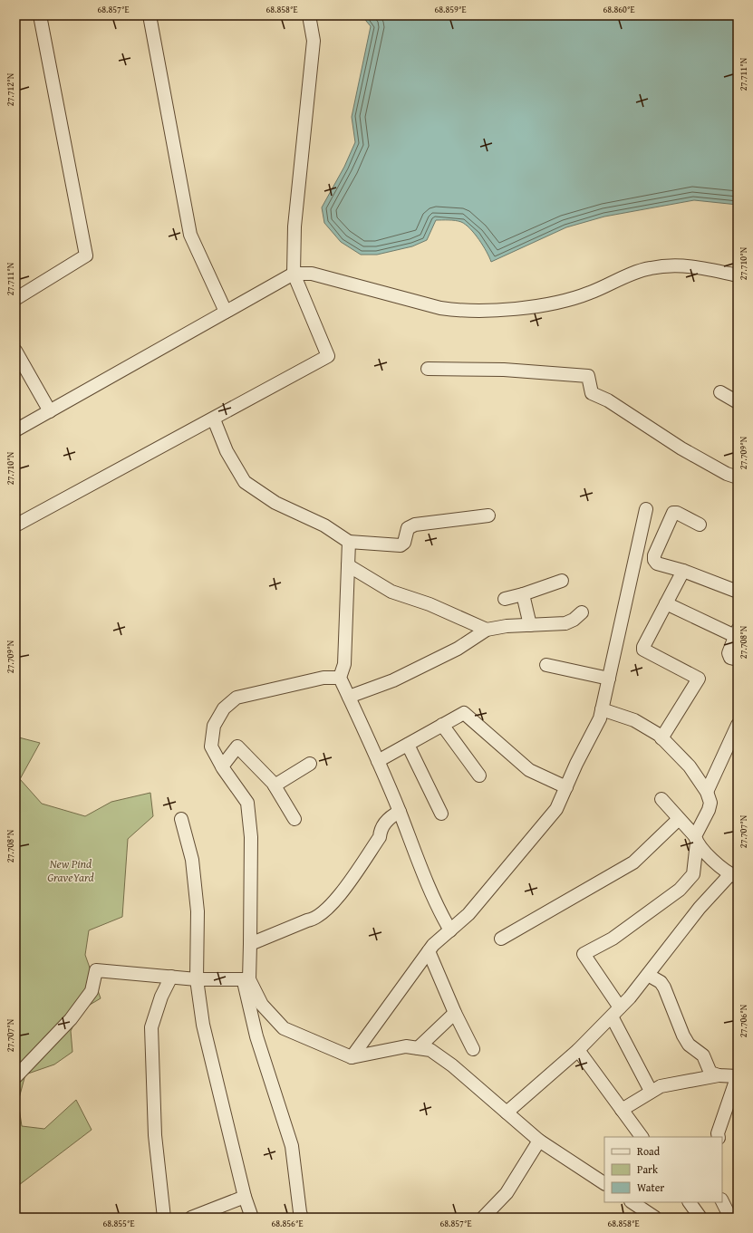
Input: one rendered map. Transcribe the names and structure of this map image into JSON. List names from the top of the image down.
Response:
{
  "parks": ["New Pind GraveYard"],
  "legend": ["Road", "Park", "Water"],
  "coordinates": [
    "68.857°E",
    "68.858°E",
    "68.859°E",
    "68.860°E",
    "27.711°N",
    "27.712°N",
    "27.710°N",
    "27.709°N",
    "27.708°N",
    "27.707°N",
    "27.706°N",
    "68.855°E",
    "68.856°E"
  ]
}
